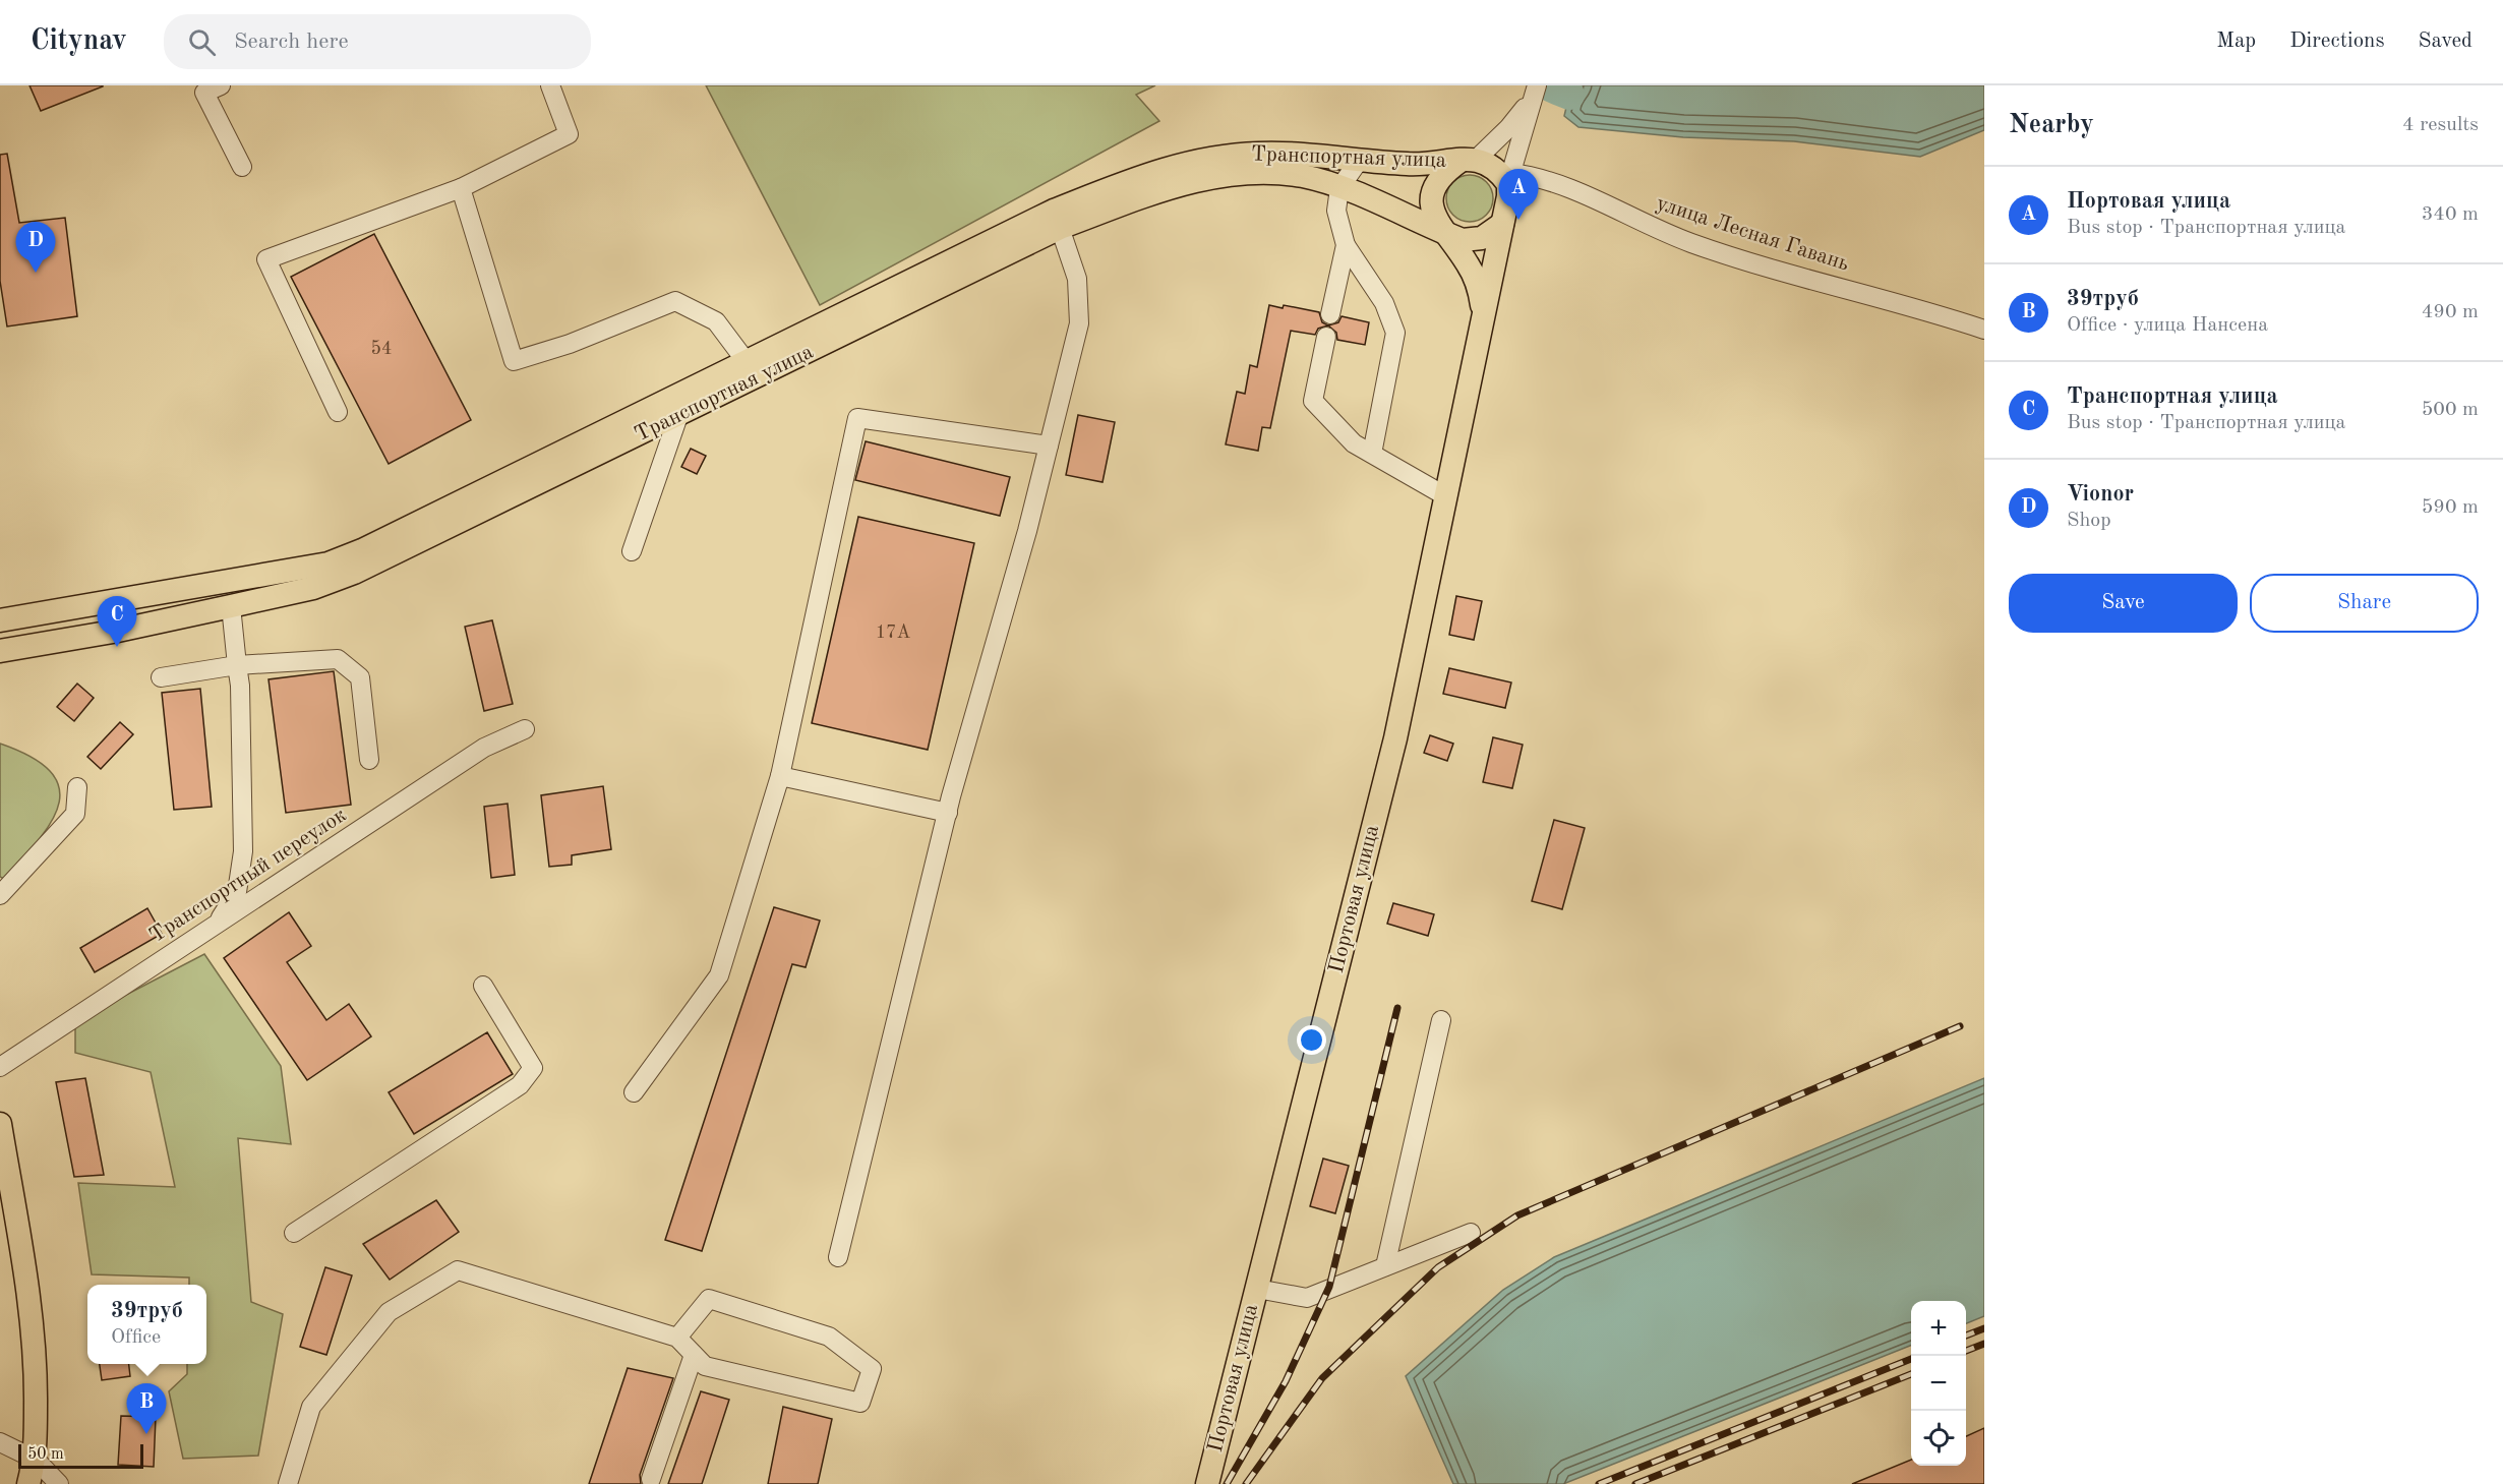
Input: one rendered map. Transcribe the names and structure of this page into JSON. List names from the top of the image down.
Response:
{
  "streets": {
    "main road": ["Транспортная улица", "Портовая улица"],
    "street": ["улица Лесная Гавань", "Транспортный переулок"]
  },
  "crossings": [
    ["Транспортная улица", "улица Лесная Гавань"],
    ["Транспортная улица", "Портовая улица"],
    ["улица Лесная Гавань", "Портовая улица"]
  ],
  "house_numbers": ["54", "17А"],
  "scale_bar": "50 m",
  "page": {
    "header": "Citynav",
    "search": "Search here",
    "nav": ["Map", "Directions", "Saved"],
    "heading": ["Nearby", "4 results"],
    "list": [
      {
        "mark": "A",
        "name": "Портовая улица",
        "note": "Bus stop · Транспортная улица",
        "value": "340 m"
      },
      {
        "mark": "B",
        "name": "39труб",
        "note": "Office · улица Нансена",
        "value": "490 m"
      },
      {
        "mark": "C",
        "name": "Транспортная улица",
        "note": "Bus stop · Транспортная улица",
        "value": "500 m"
      },
      {
        "mark": "D",
        "name": "Vionor",
        "note": "Shop",
        "value": "590 m"
      }
    ],
    "pins": [
      "A",
      "D",
      "C",
      "B"
    ],
    "buttons": ["Save", "Share"],
    "popup": ["39труб", "Office"],
    "map_buttons": ["+", "−"],
    "scale": "50 m"
  }
}
